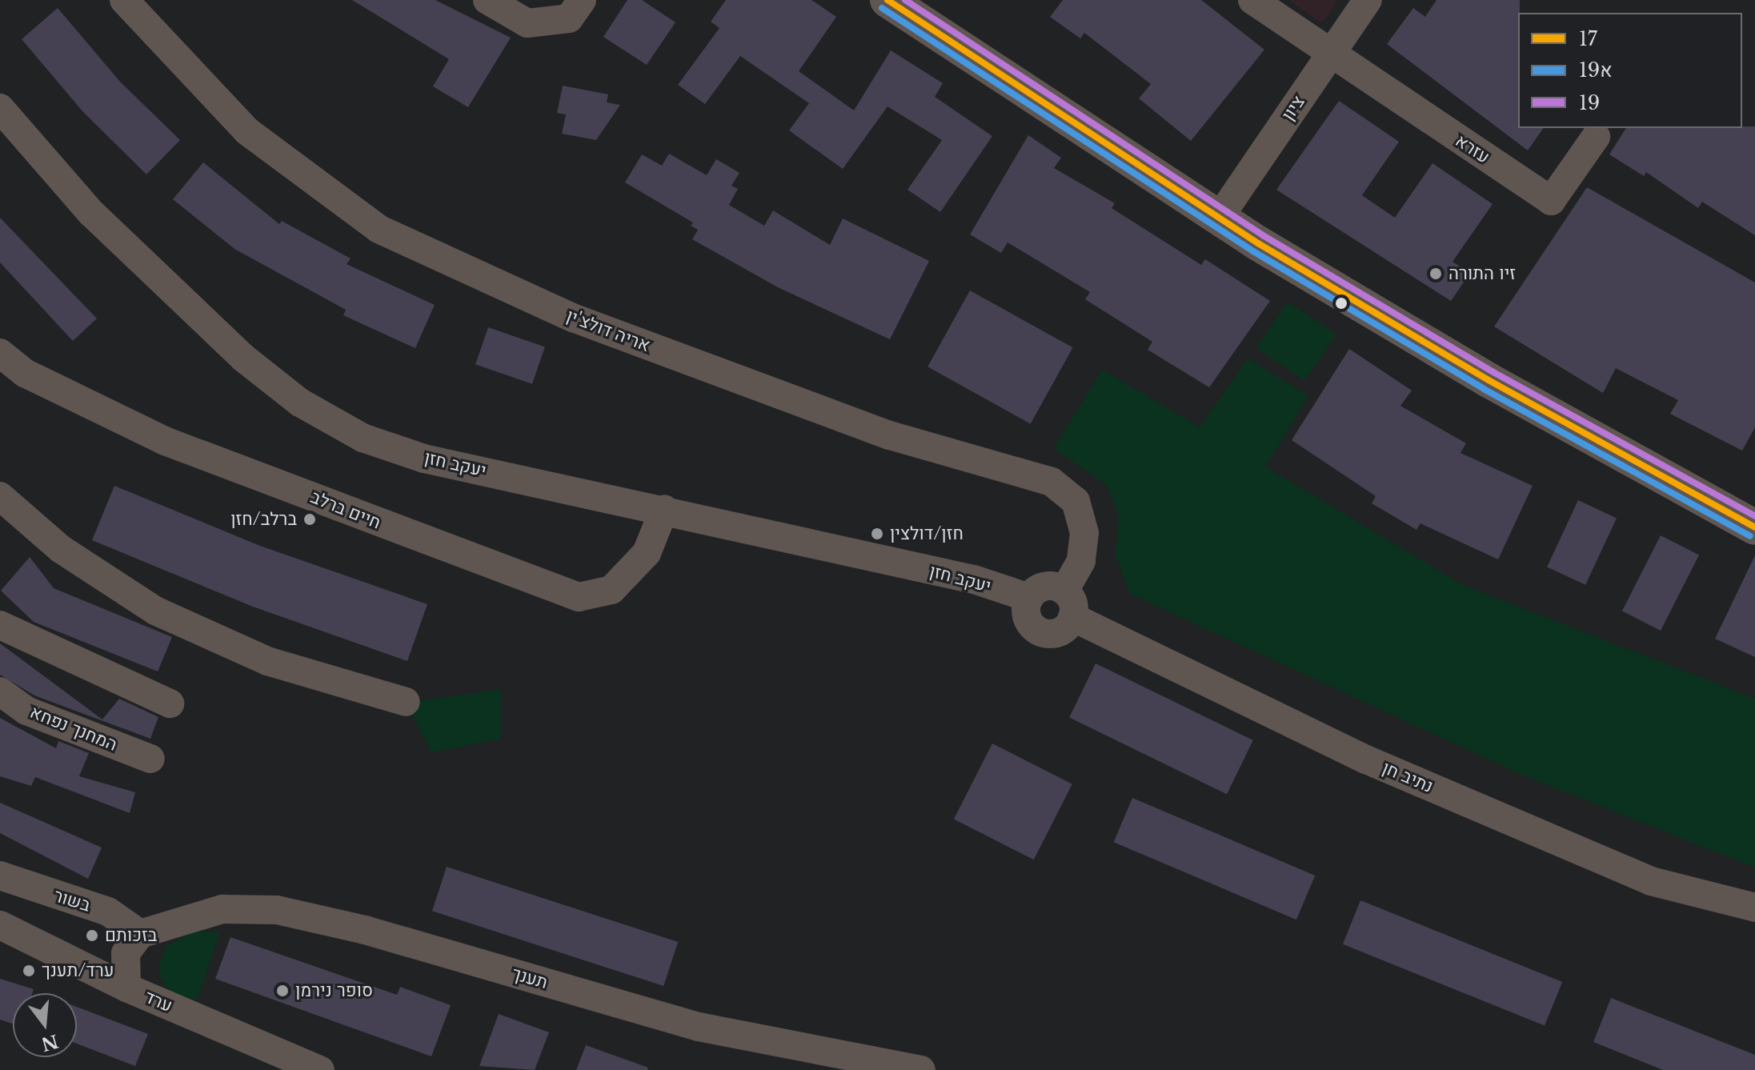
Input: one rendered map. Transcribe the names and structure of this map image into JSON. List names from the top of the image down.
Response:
{
  "streets": {
    "street": [
      "ציון",
      "עזרא",
      "אריה דולצ'ין",
      "יעקב חזן",
      "חיים ברלב",
      "המחנך נפחא",
      "נתיב חן",
      "בשור",
      "תענך",
      "ערד"
    ]
  },
  "crossings": [
    ["ציון", "עזרא"],
    ["אריה דולצ'ין", "יעקב חזן"],
    ["אריה דולצ'ין", "נתיב חן"],
    ["יעקב חזן", "חיים ברלב"],
    ["יעקב חזן", "נתיב חן"],
    ["בשור", "תענך"]
  ],
  "places": [
    "זיו התורה",
    "ברלב/חזן",
    "חזן/דולצין",
    "בזכותם",
    "ערד/תענך",
    "סופר נירמן"
  ],
  "lines": ["transit line 17", "transit line 19", "transit line 19א"],
  "legend": ["17", "19א", "19"],
  "north": "bottom"
}
